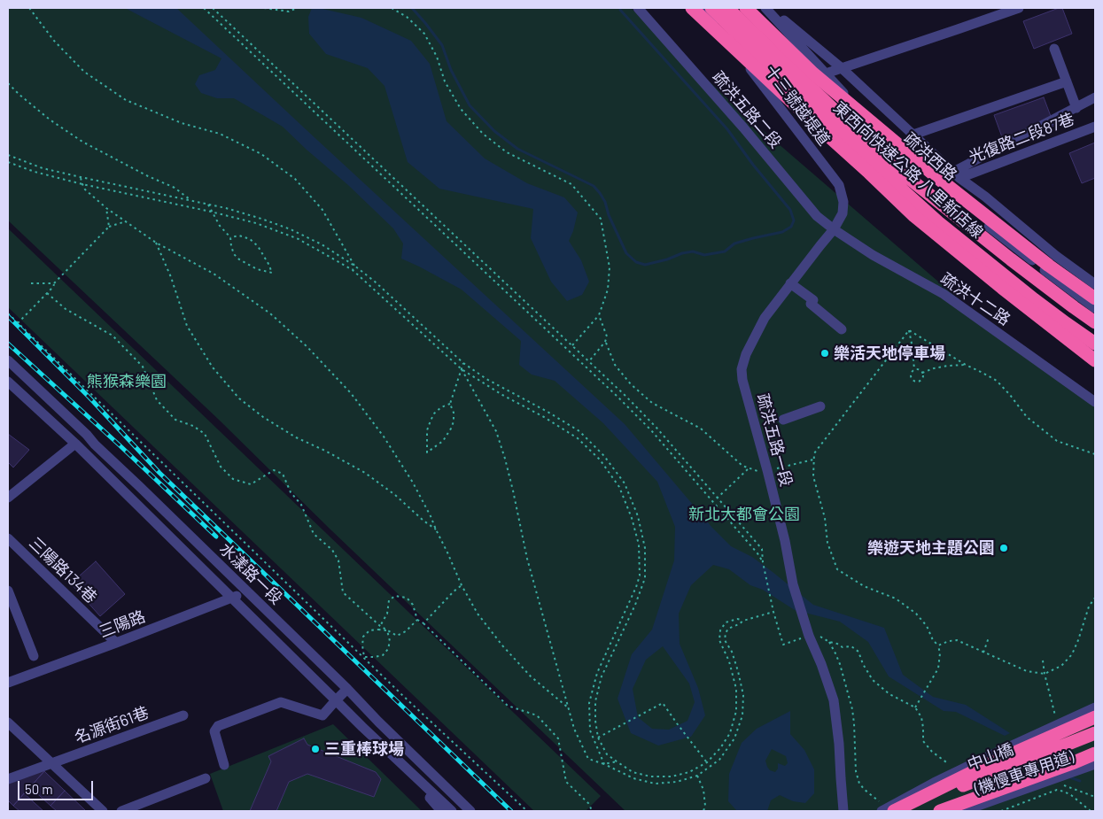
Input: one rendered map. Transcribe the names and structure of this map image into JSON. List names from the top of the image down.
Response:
{
  "streets": {
    "highway": ["東西向快速公路 八里新店線", "中山橋"],
    "street": [
      "十三號越堤道",
      "疏洪五路二段",
      "光復路二段87巷",
      "疏洪西路",
      "疏洪十二路",
      "疏洪五路一段",
      "三陽路134巷",
      "水漾路一段",
      "三陽路",
      "名源街61巷",
      "(機慢車專用道)"
    ]
  },
  "crossings": [
    ["十三號越堤道", "疏洪五路二段"],
    ["十三號越堤道", "疏洪十二路"],
    ["十三號越堤道", "疏洪五路一段"],
    ["疏洪五路二段", "疏洪十二路"],
    ["疏洪五路二段", "疏洪五路一段"],
    ["光復路二段87巷", "疏洪西路"],
    ["疏洪十二路", "疏洪五路一段"],
    ["三陽路134巷", "三陽路"],
    ["水漾路一段", "三陽路"]
  ],
  "parks": ["熊猴森樂園", "新北大都會公園"],
  "places": ["樂活天地停車場", "樂遊天地主題公園", "三重棒球場"],
  "scale_bar": "50 m"
}
